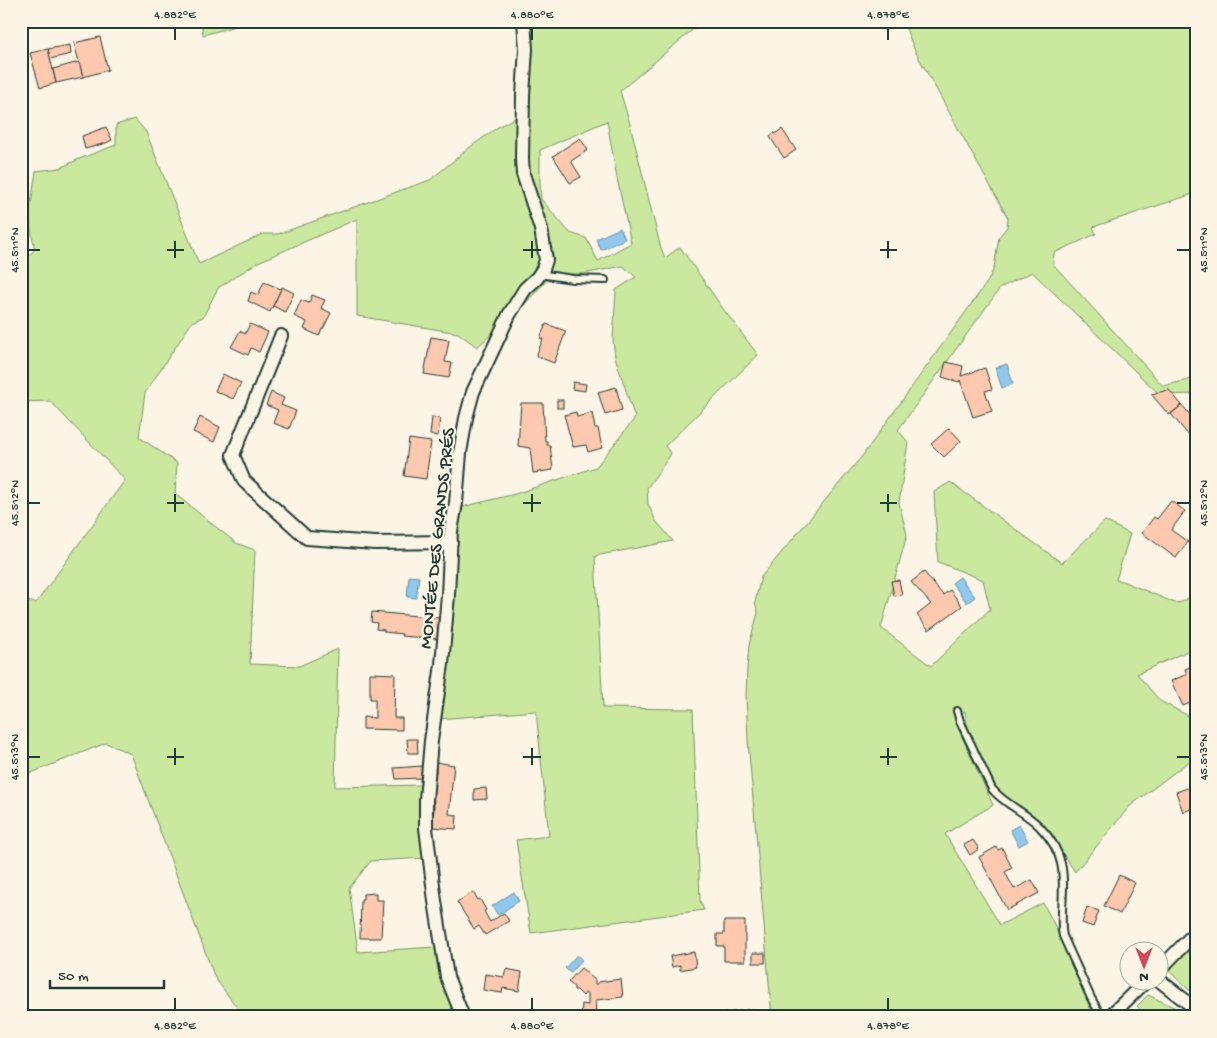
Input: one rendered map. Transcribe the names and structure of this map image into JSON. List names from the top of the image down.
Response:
{
  "streets": {
    "street": ["MONTÉE DES GRANDS PRÉS"]
  },
  "scale_bar": "50 m",
  "north": "bottom",
  "coordinates": [
    "4.882°E",
    "4.880°E",
    "4.878°E",
    "45.511°N",
    "45.512°N",
    "45.513°N"
  ]
}
